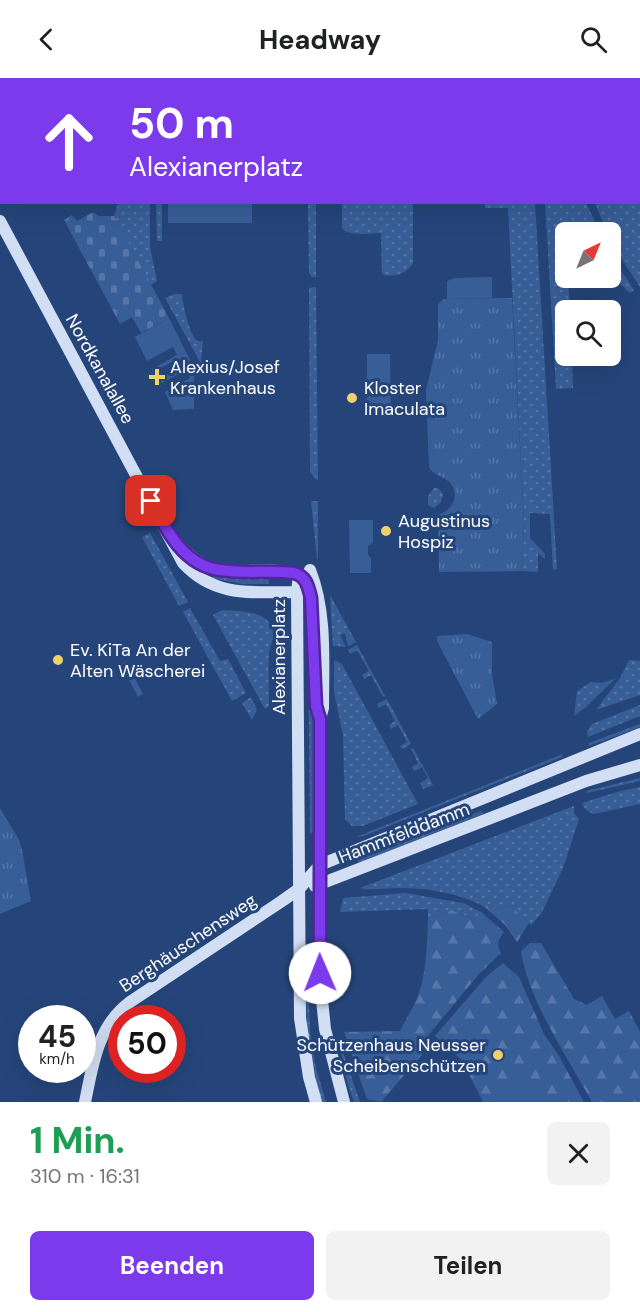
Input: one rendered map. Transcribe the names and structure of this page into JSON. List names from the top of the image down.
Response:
{
  "streets": {
    "main road": [
      "Nordkanalallee",
      "Alexianerplatz",
      "Hammfelddamm",
      "Berghäuschensweg"
    ]
  },
  "crossings": [
    ["Nordkanalallee", "Alexianerplatz"],
    ["Alexianerplatz", "Hammfelddamm"],
    ["Alexianerplatz", "Berghäuschensweg"],
    ["Hammfelddamm", "Berghäuschensweg"]
  ],
  "places": {
    "health": ["Alexius/Josef Krankenhaus"],
    "other": [
      "Kloster Imaculata",
      "Augustinus Hospiz",
      "Ev. KiTa An der Alten Wäscherei",
      "Schützenhaus Neusser Scheibenschützen"
    ]
  },
  "north": "top right",
  "page": {
    "header": "Headway",
    "turn": ["50 m", "Alexianerplatz"],
    "speed": "45 km/h",
    "limit": "50",
    "heading": ["1 Min.", "310 m · 16:31"],
    "buttons": ["Beenden", "Teilen"]
  }
}
